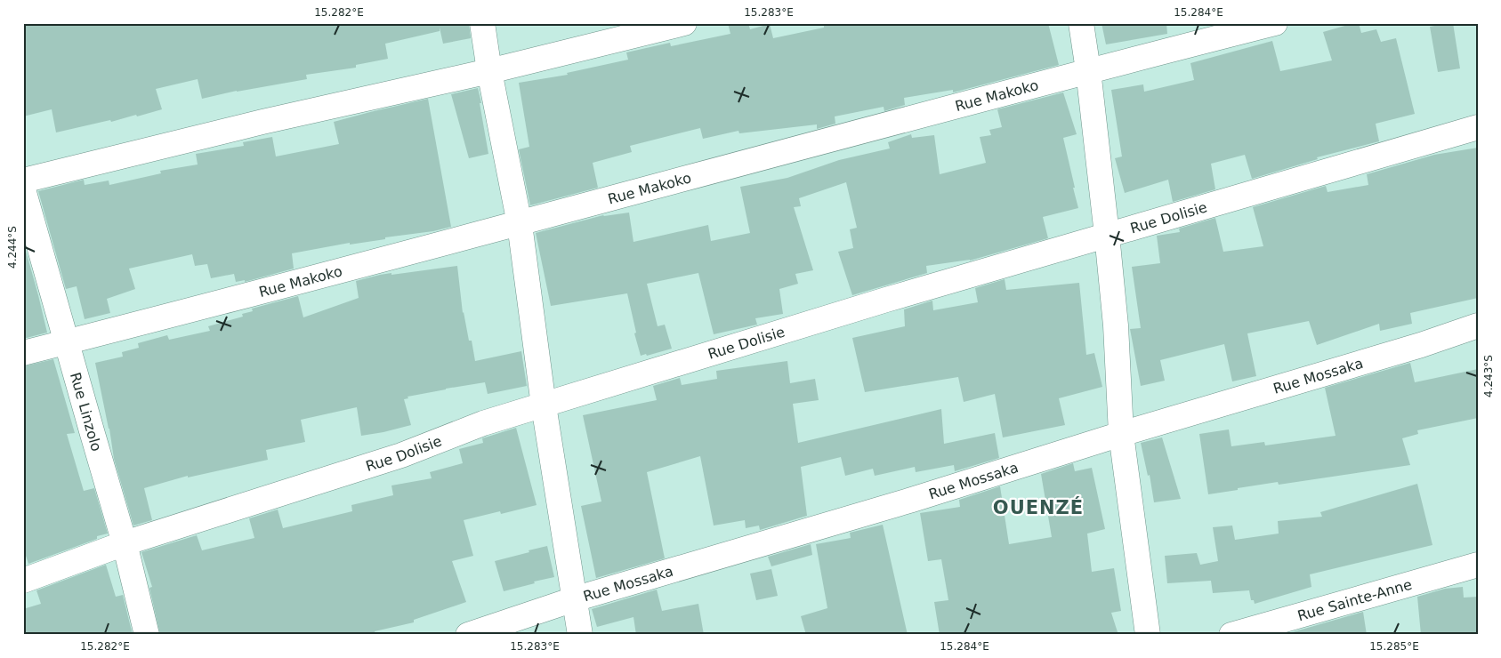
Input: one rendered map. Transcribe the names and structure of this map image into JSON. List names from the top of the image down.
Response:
{
  "streets": {
    "street": [
      "Rue Makoko",
      "Rue Dolisie",
      "Rue Mossaka",
      "Rue Linzolo",
      "Rue Sainte-Anne"
    ]
  },
  "crossings": [
    ["Rue Makoko", "Rue Linzolo"],
    ["Rue Dolisie", "Rue Linzolo"]
  ],
  "districts": ["OUENZÉ"],
  "coordinates": [
    "15.282°E",
    "15.283°E",
    "15.284°E",
    "4.244°S",
    "4.243°S",
    "15.285°E"
  ]
}
